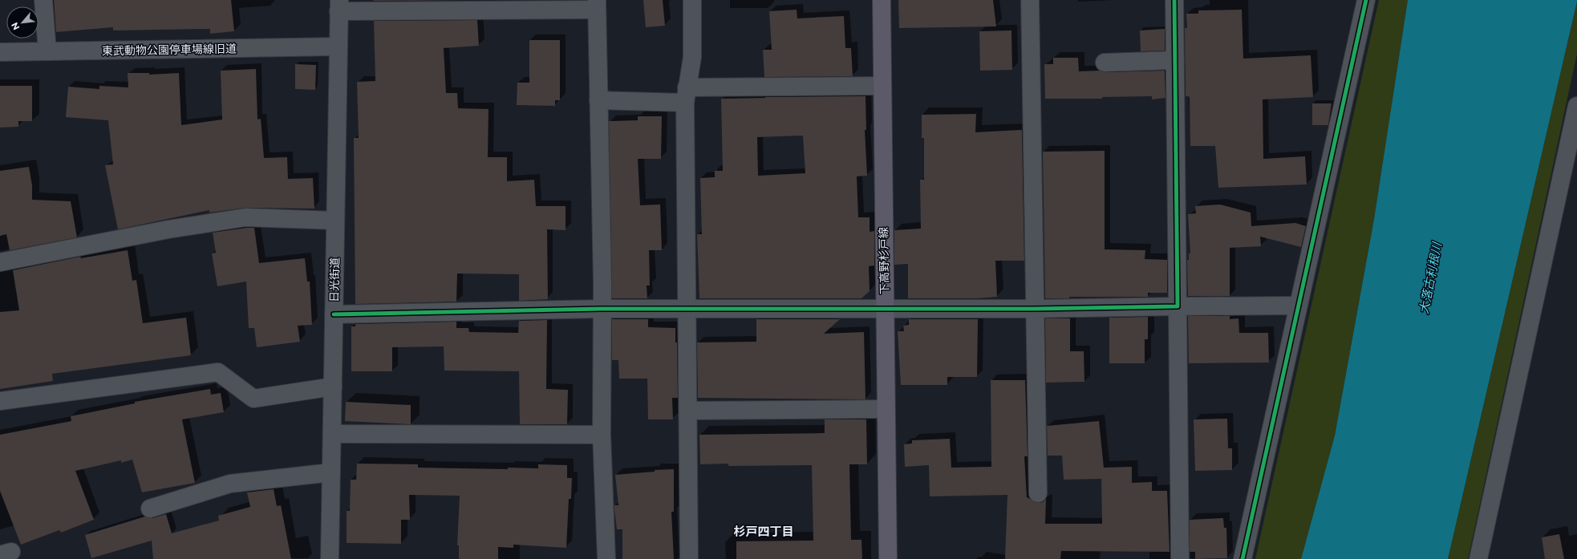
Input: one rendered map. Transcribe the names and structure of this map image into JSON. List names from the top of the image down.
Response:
{
  "streets": {
    "main road": ["下高野杉戸線"],
    "street": ["東武動物公園停車場線旧道", "日光街道"]
  },
  "crossings": [
    ["東武動物公園停車場線旧道", "日光街道"]
  ],
  "districts": ["杉戸四丁目"],
  "water": ["大落古利根川"],
  "north": "bottom left"
}
